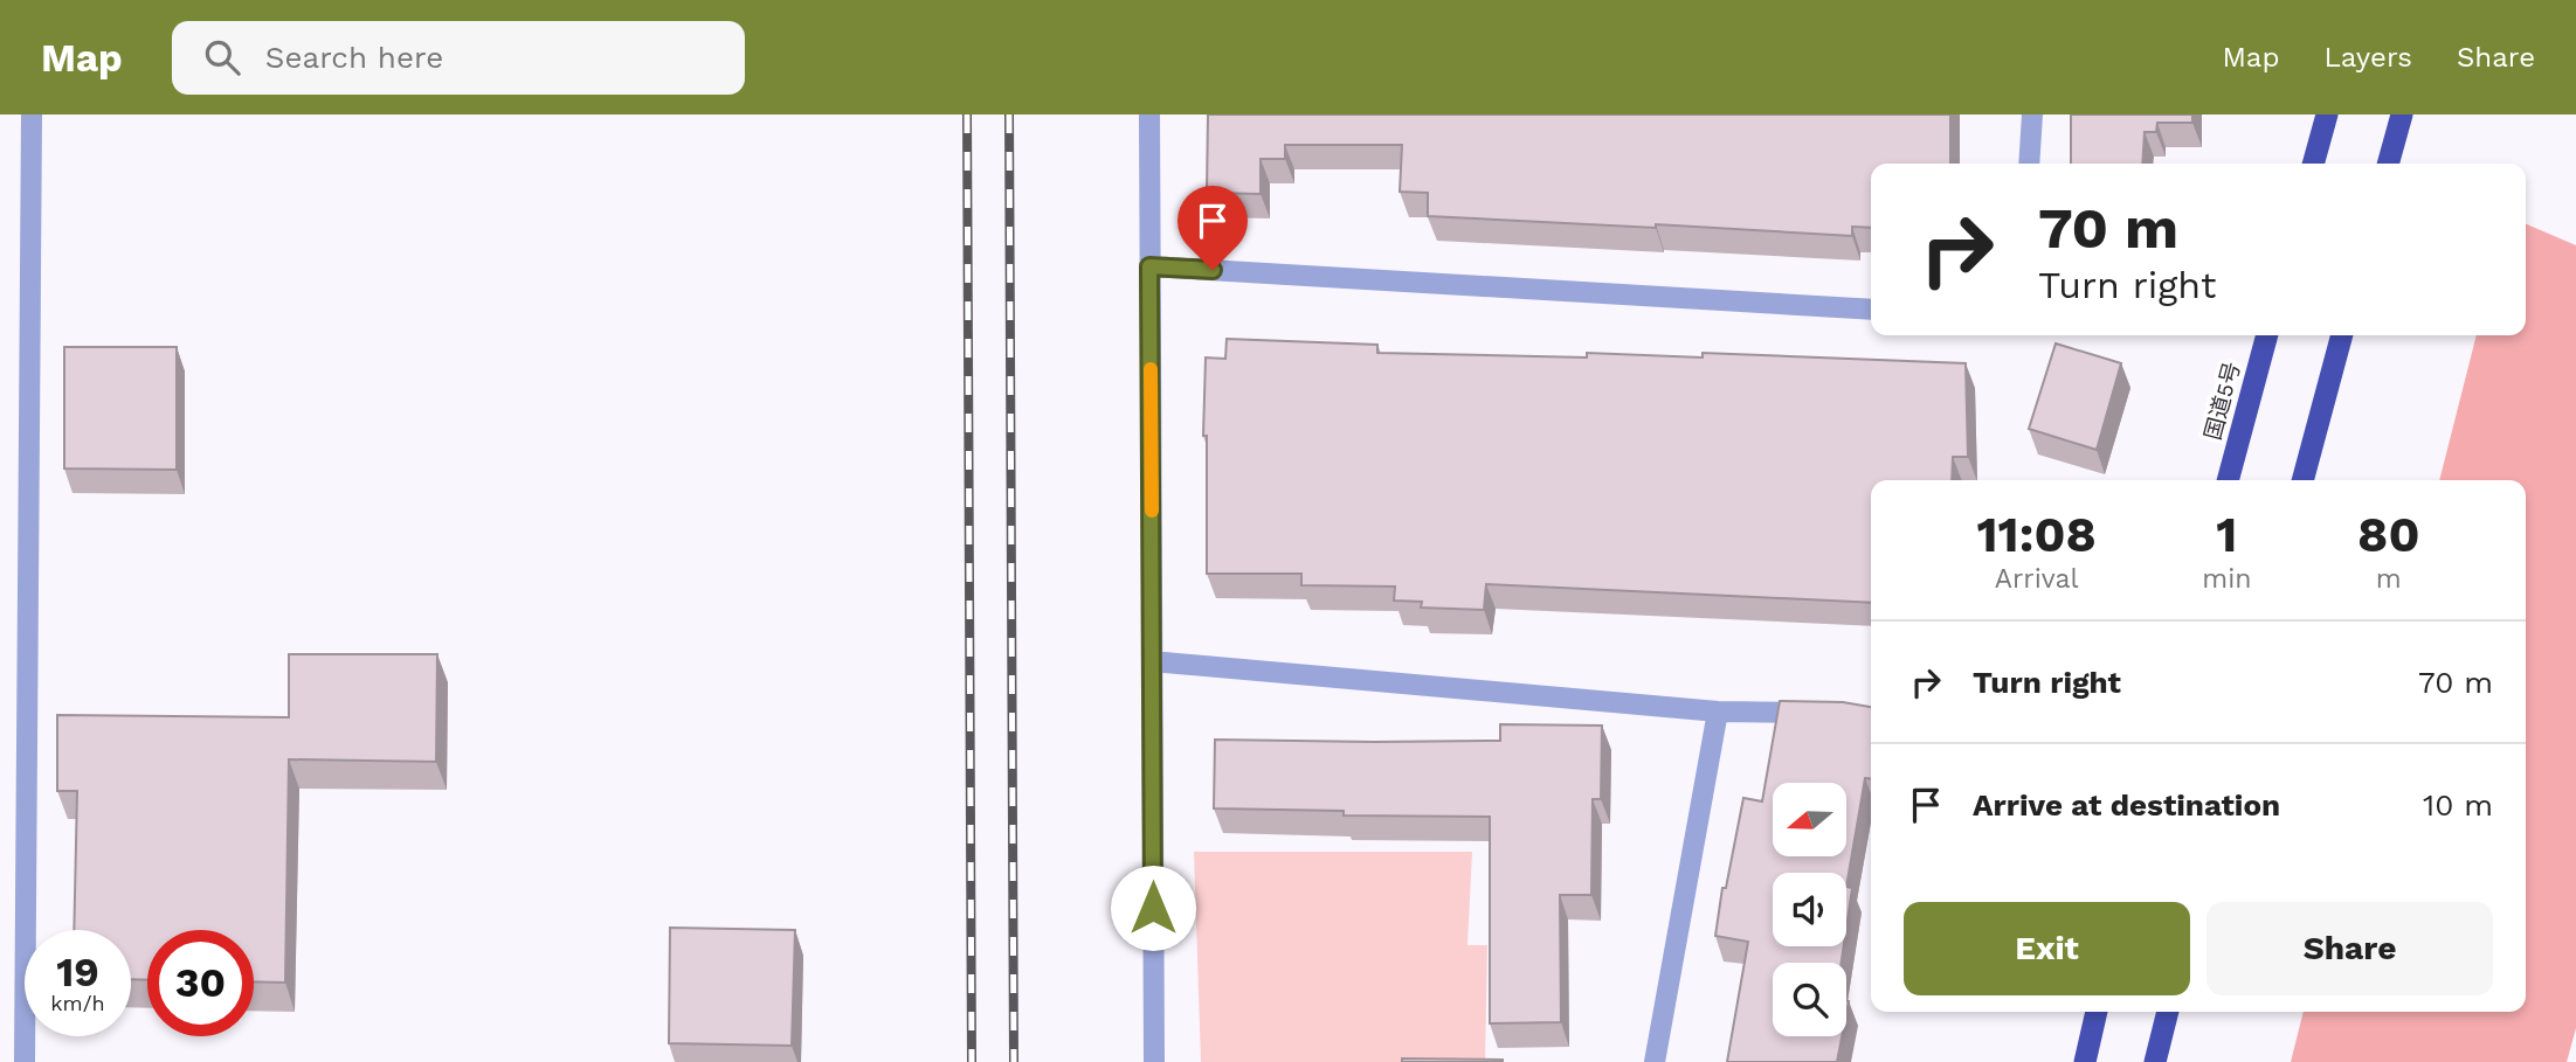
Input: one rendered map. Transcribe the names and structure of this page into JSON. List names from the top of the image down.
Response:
{
  "streets": {
    "highway": ["国道5号"]
  },
  "north": "left",
  "page": {
    "header": "Map",
    "search": "Search here",
    "nav": ["Map", "Layers", "Share"],
    "turn": ["70 m", "Turn right"],
    "eta": [
      "11:08",
      "Arrival",
      "1",
      "min",
      "80",
      "m"
    ],
    "list": [
      {
        "name": "Turn right",
        "value": "70 m"
      },
      {
        "name": "Arrive at destination",
        "value": "10 m"
      }
    ],
    "buttons": ["Exit", "Share"],
    "speed": "19 km/h",
    "limit": "30"
  }
}
